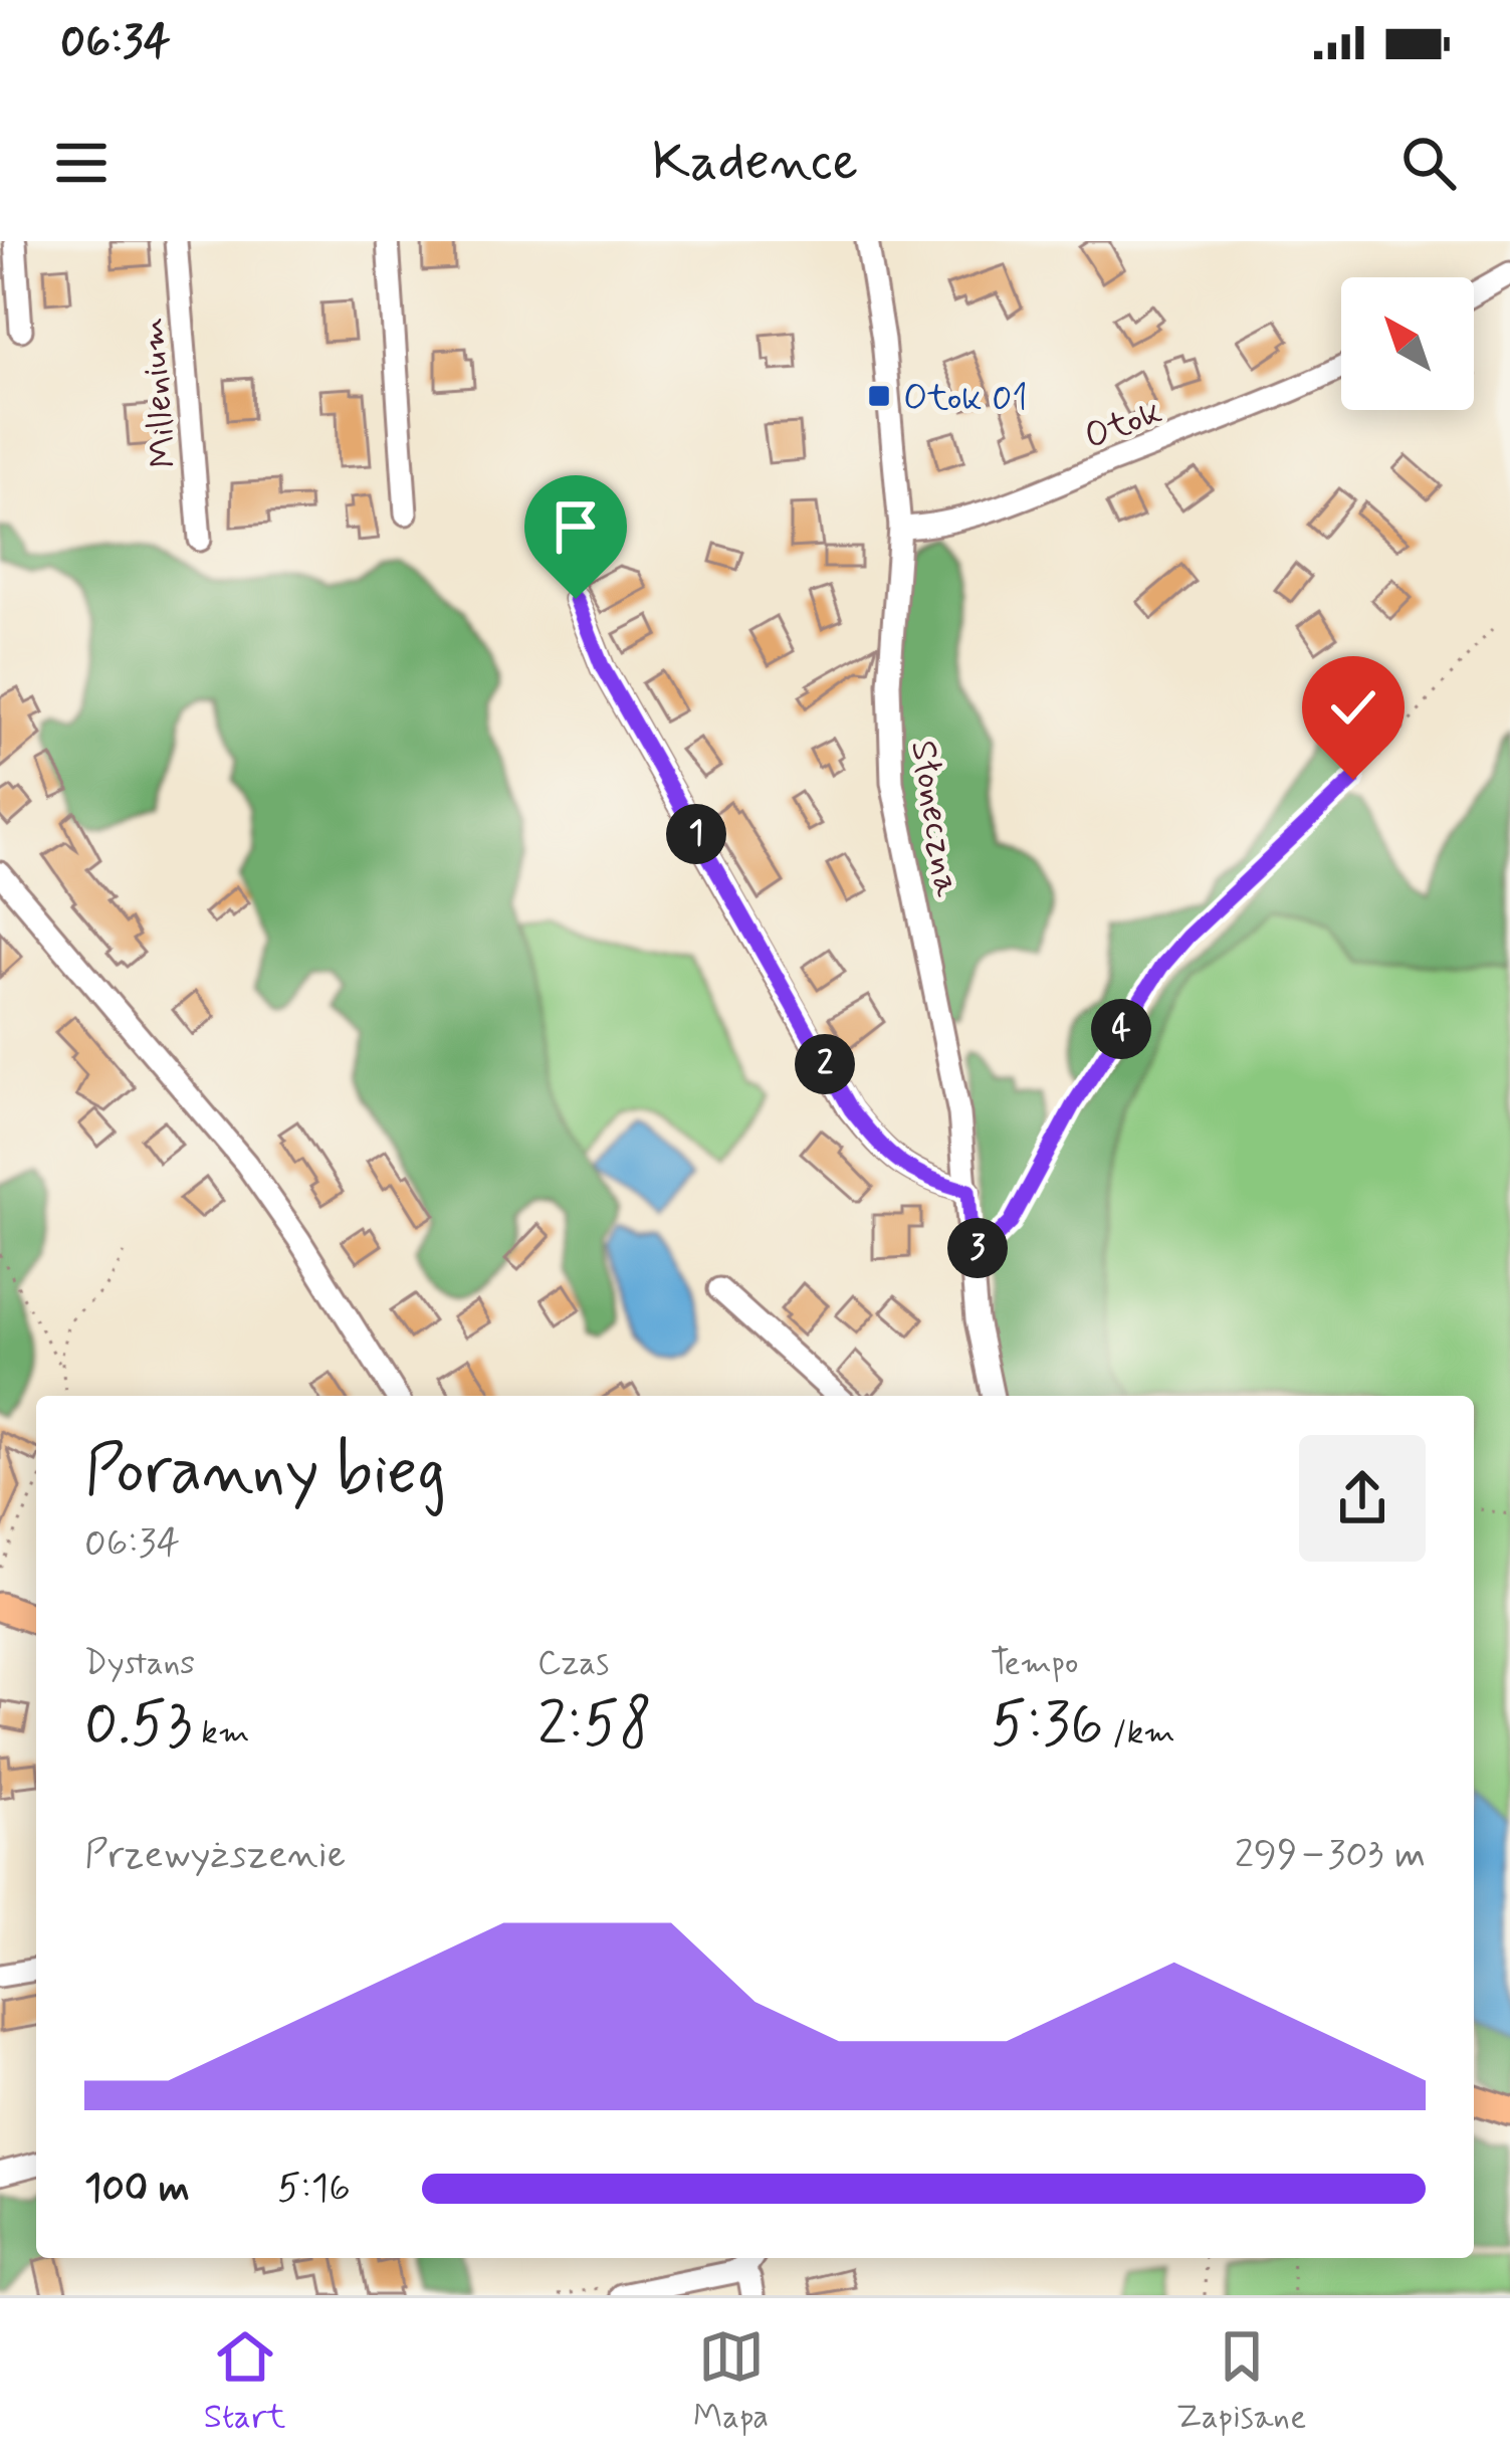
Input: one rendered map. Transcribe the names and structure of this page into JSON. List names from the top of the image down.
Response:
{
  "streets": {
    "street": ["Millenium", "Otok", "Słoneczna"]
  },
  "crossings": [
    ["Otok", "Słoneczna"]
  ],
  "places": {
    "transit": ["Otok 01"]
  },
  "north": "top left",
  "page": {
    "status": "06:34",
    "header": "Kadence",
    "pins": [
      "1",
      "4",
      "2",
      "3"
    ],
    "heading": ["Poranny bieg", "06:34"],
    "stats": [
      ["Dystans", "0.53 km"],
      ["Czas", "2:58"],
      ["Tempo", "5:36 /km"]
    ],
    "chart": ["Przewyższenie", "299–303 m"],
    "list": [
      {
        "name": "100 m",
        "note": "5:16"
      }
    ],
    "tabs": ["Start", "Mapa", "Zapisane"]
  }
}
